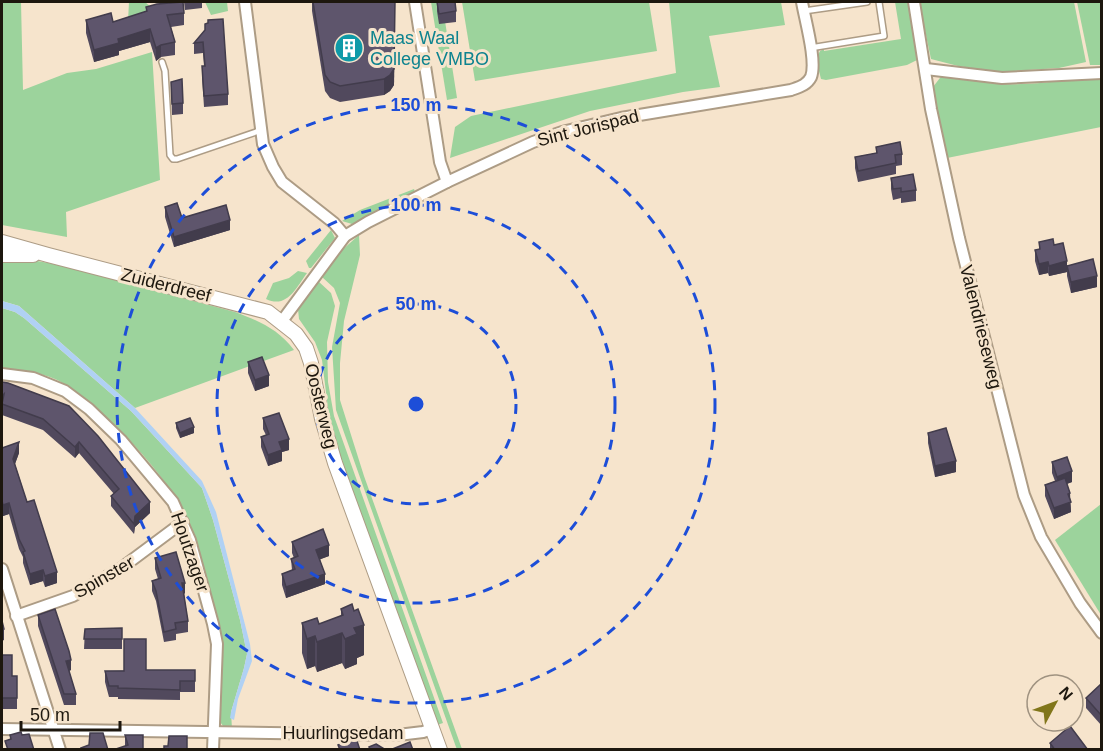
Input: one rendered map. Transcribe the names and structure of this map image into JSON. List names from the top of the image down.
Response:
{
  "streets": {
    "street": [
      "Sint Jorispad",
      "Zuiderdreef",
      "Valendrieseweg",
      "Oosterweg",
      "Houtzager",
      "Spinster",
      "Huurlingsedam"
    ]
  },
  "crossings": [
    ["Zuiderdreef", "Oosterweg"],
    ["Oosterweg", "Huurlingsedam"],
    ["Houtzager", "Spinster"],
    ["Houtzager", "Huurlingsedam"]
  ],
  "places": {
    "building": ["Maas Waal College VMBO"]
  },
  "scale_bar": "50 m",
  "north": "top right",
  "rings": ["150 m", "100 m", "50 m"]
}
